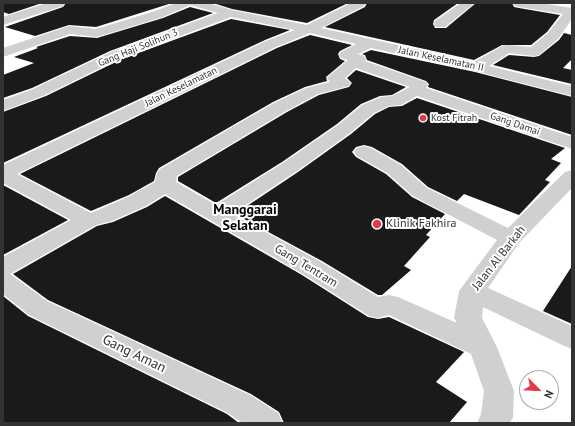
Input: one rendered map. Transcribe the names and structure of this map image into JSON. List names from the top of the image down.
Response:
{
  "streets": {
    "street": [
      "Gang Haji Solihun 3",
      "Jalan Keselamatan II",
      "Jalan Keselamatan",
      "Gang Damai",
      "Jalan Al Barkah",
      "Gang Tentram",
      "Gang Aman"
    ]
  },
  "crossings": [
    ["Gang Haji Solihun 3", "Jalan Keselamatan II"],
    ["Jalan Keselamatan II", "Jalan Keselamatan"],
    ["Jalan Al Barkah", "Gang Tentram"]
  ],
  "districts": ["Manggarai Selatan"],
  "places": ["Kost Fitrah", "Klinik Fakhira"],
  "north": "bottom right"
}
